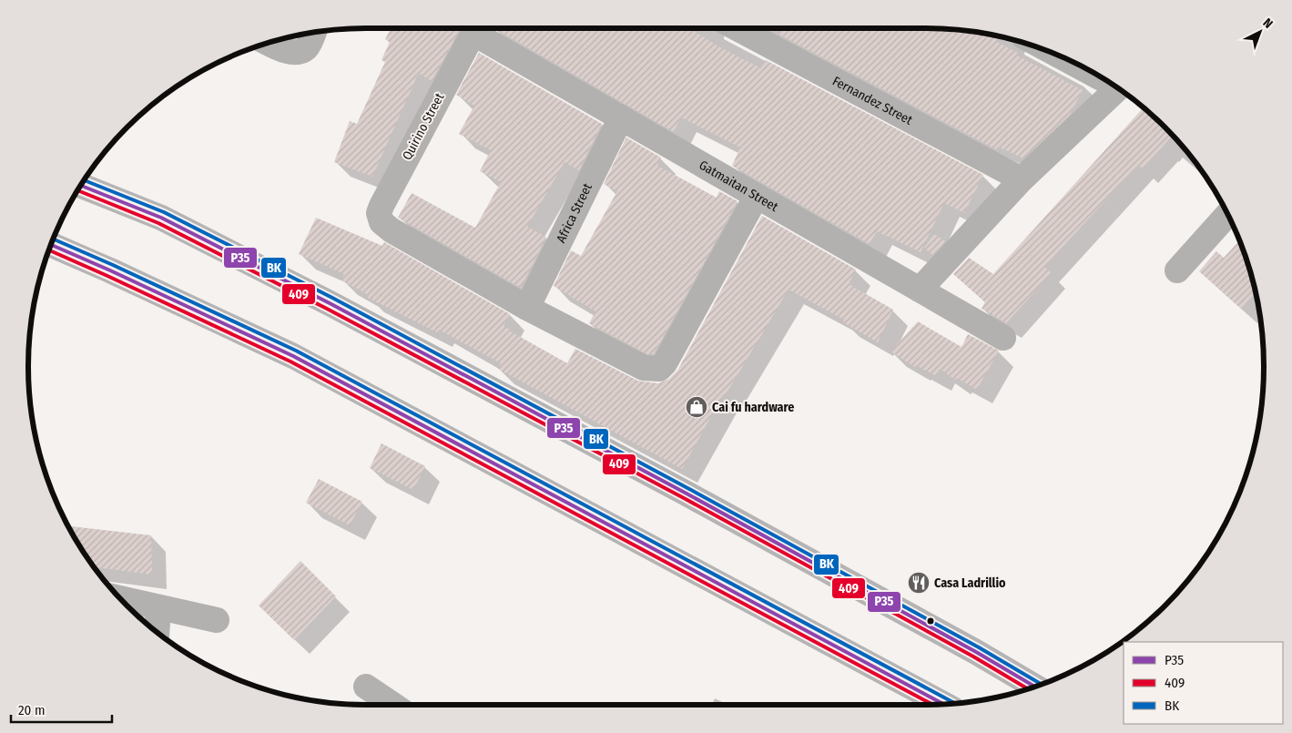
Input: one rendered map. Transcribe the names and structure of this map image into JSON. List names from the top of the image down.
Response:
{
  "streets": {
    "street": [
      "Fernandez Street",
      "Quirino Street",
      "Gatmaitan Street",
      "Africa Street"
    ]
  },
  "crossings": [
    ["Quirino Street", "Africa Street"],
    ["Gatmaitan Street", "Africa Street"]
  ],
  "places": {
    "shop": ["Cai fu hardware"],
    "restaurant": ["Casa Ladrillio"]
  },
  "lines": ["transit line BK", "transit line P35", "transit line 409"],
  "legend": ["P35", "409", "BK"],
  "scale_bar": "20 m",
  "north": "top right"
}
